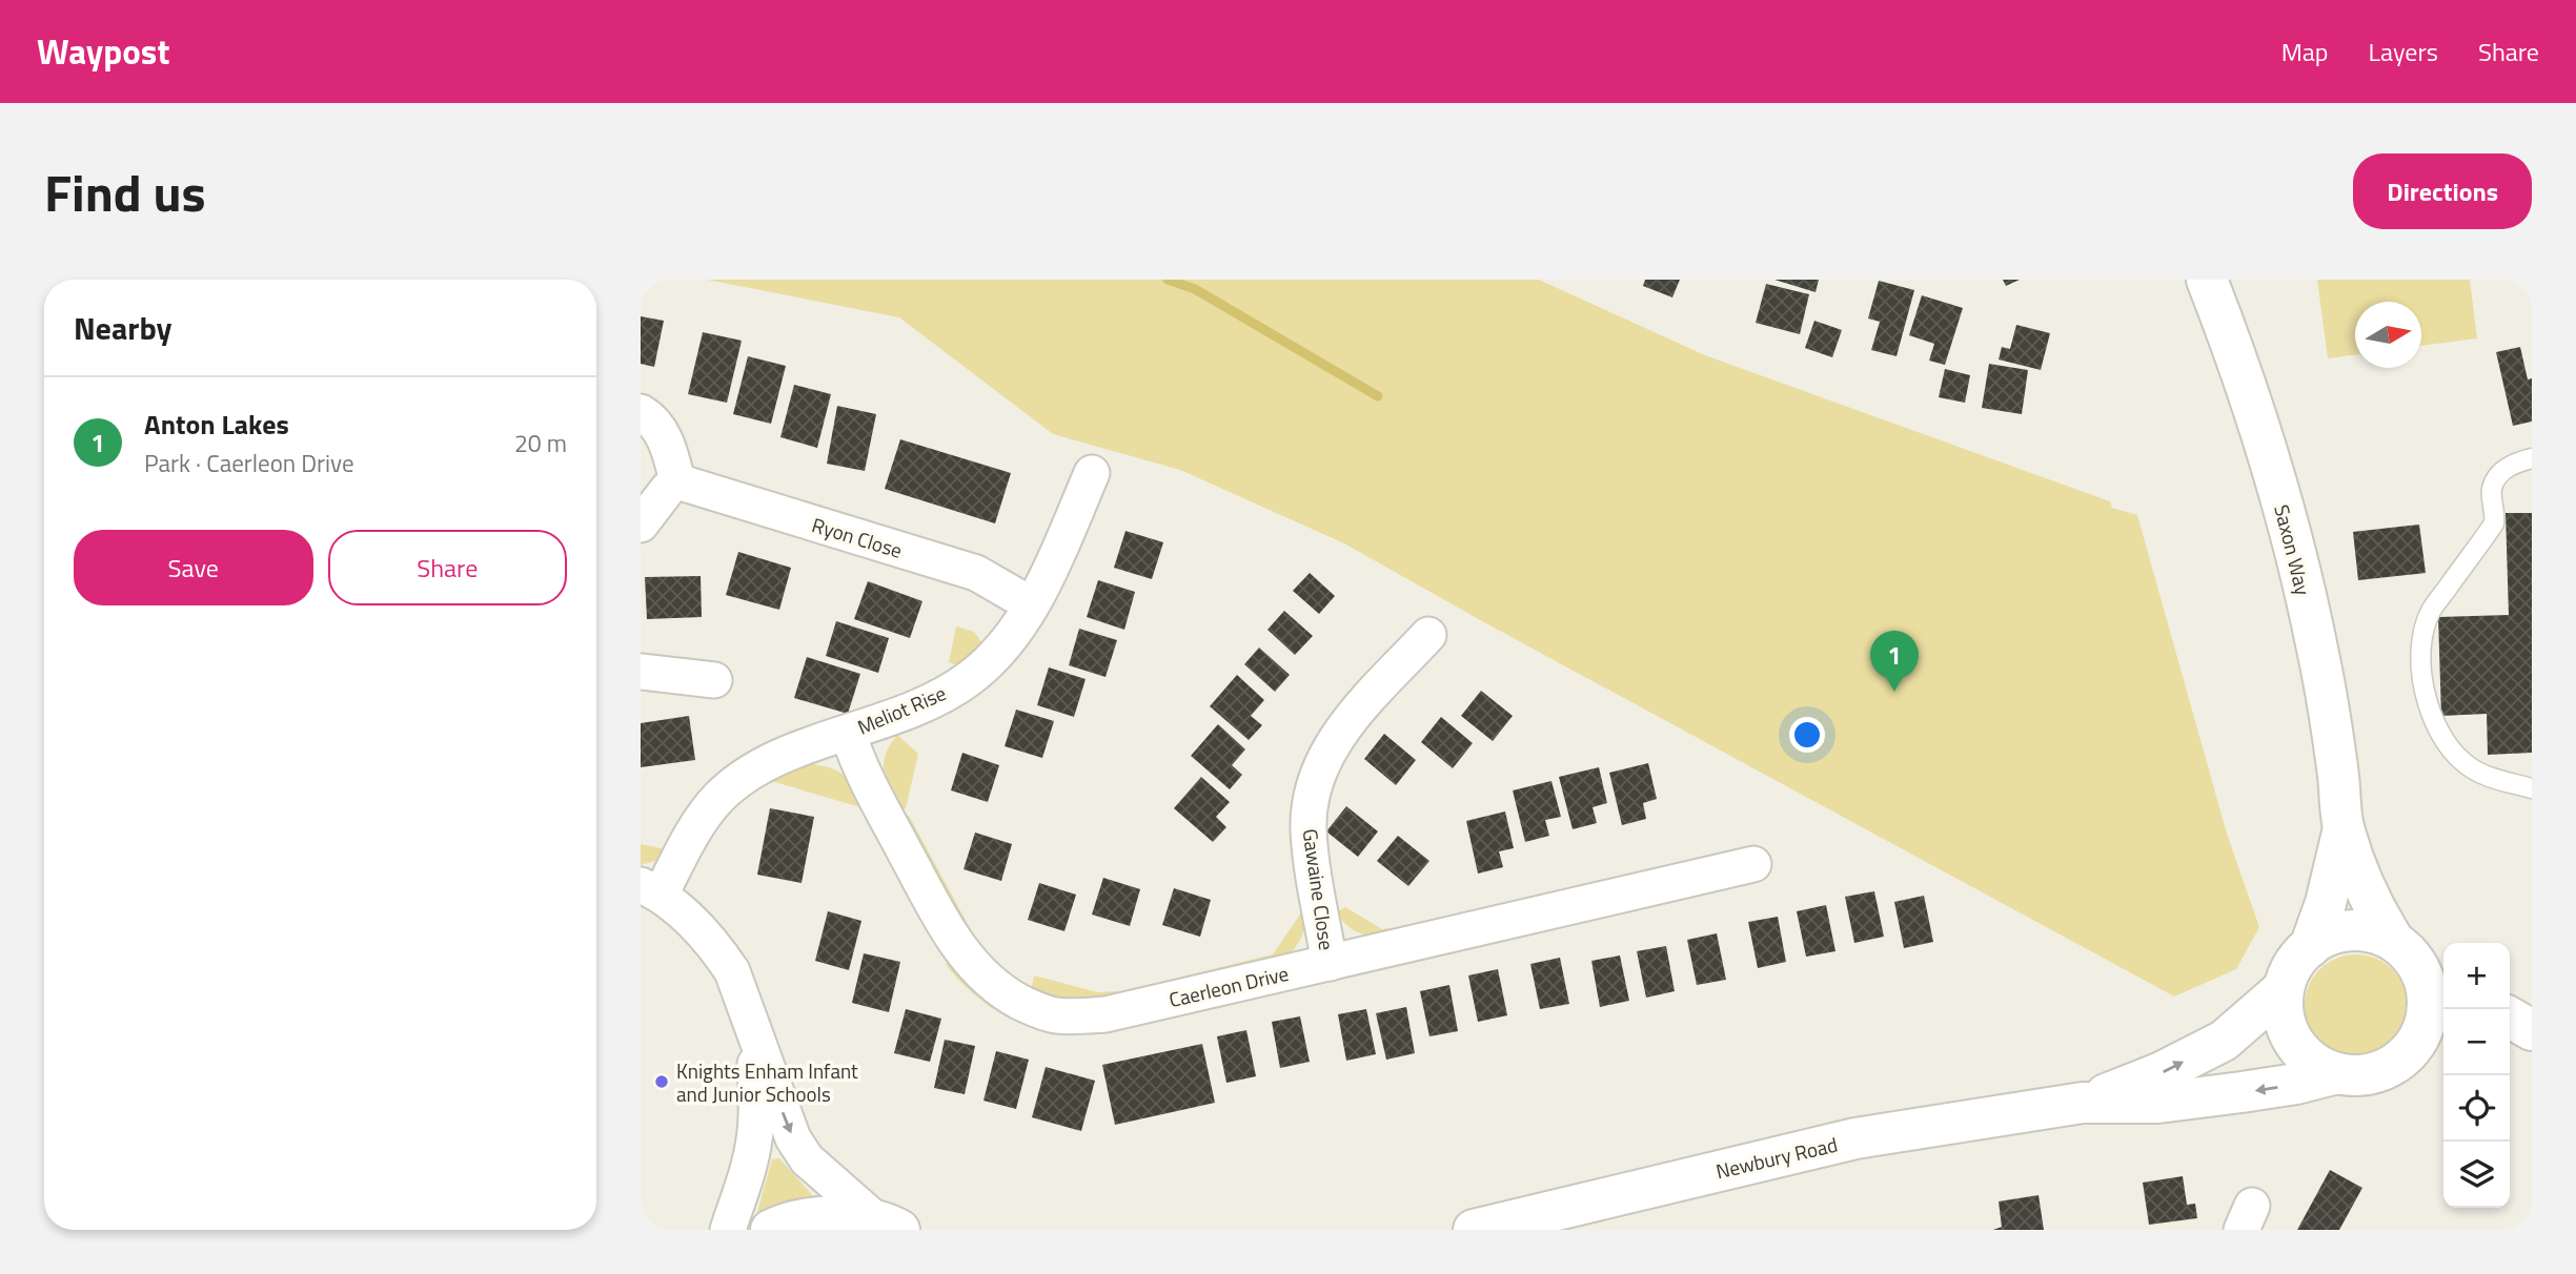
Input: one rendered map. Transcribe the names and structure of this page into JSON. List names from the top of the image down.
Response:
{
  "streets": {
    "main road": ["Saxon Way", "Newbury Road"],
    "street": [
      "Ryon Close",
      "Meliot Rise",
      "Gawaine Close",
      "Caerleon Drive"
    ]
  },
  "crossings": [
    ["Ryon Close", "Meliot Rise"],
    ["Saxon Way", "Newbury Road"],
    ["Meliot Rise", "Caerleon Drive"],
    ["Gawaine Close", "Caerleon Drive"]
  ],
  "places": ["Knights Enham Infant and Junior Schools"],
  "north": "right",
  "page": {
    "header": "Waypost",
    "nav": ["Map", "Layers", "Share"],
    "title": "Find us",
    "buttons": [
      "Directions",
      ["Save", "Share"]
    ],
    "heading": "Nearby",
    "list": [
      {
        "mark": "1",
        "name": "Anton Lakes",
        "note": "Park · Caerleon Drive",
        "value": "20 m"
      }
    ],
    "pins": "1",
    "map_buttons": ["+", "−"]
  }
}
